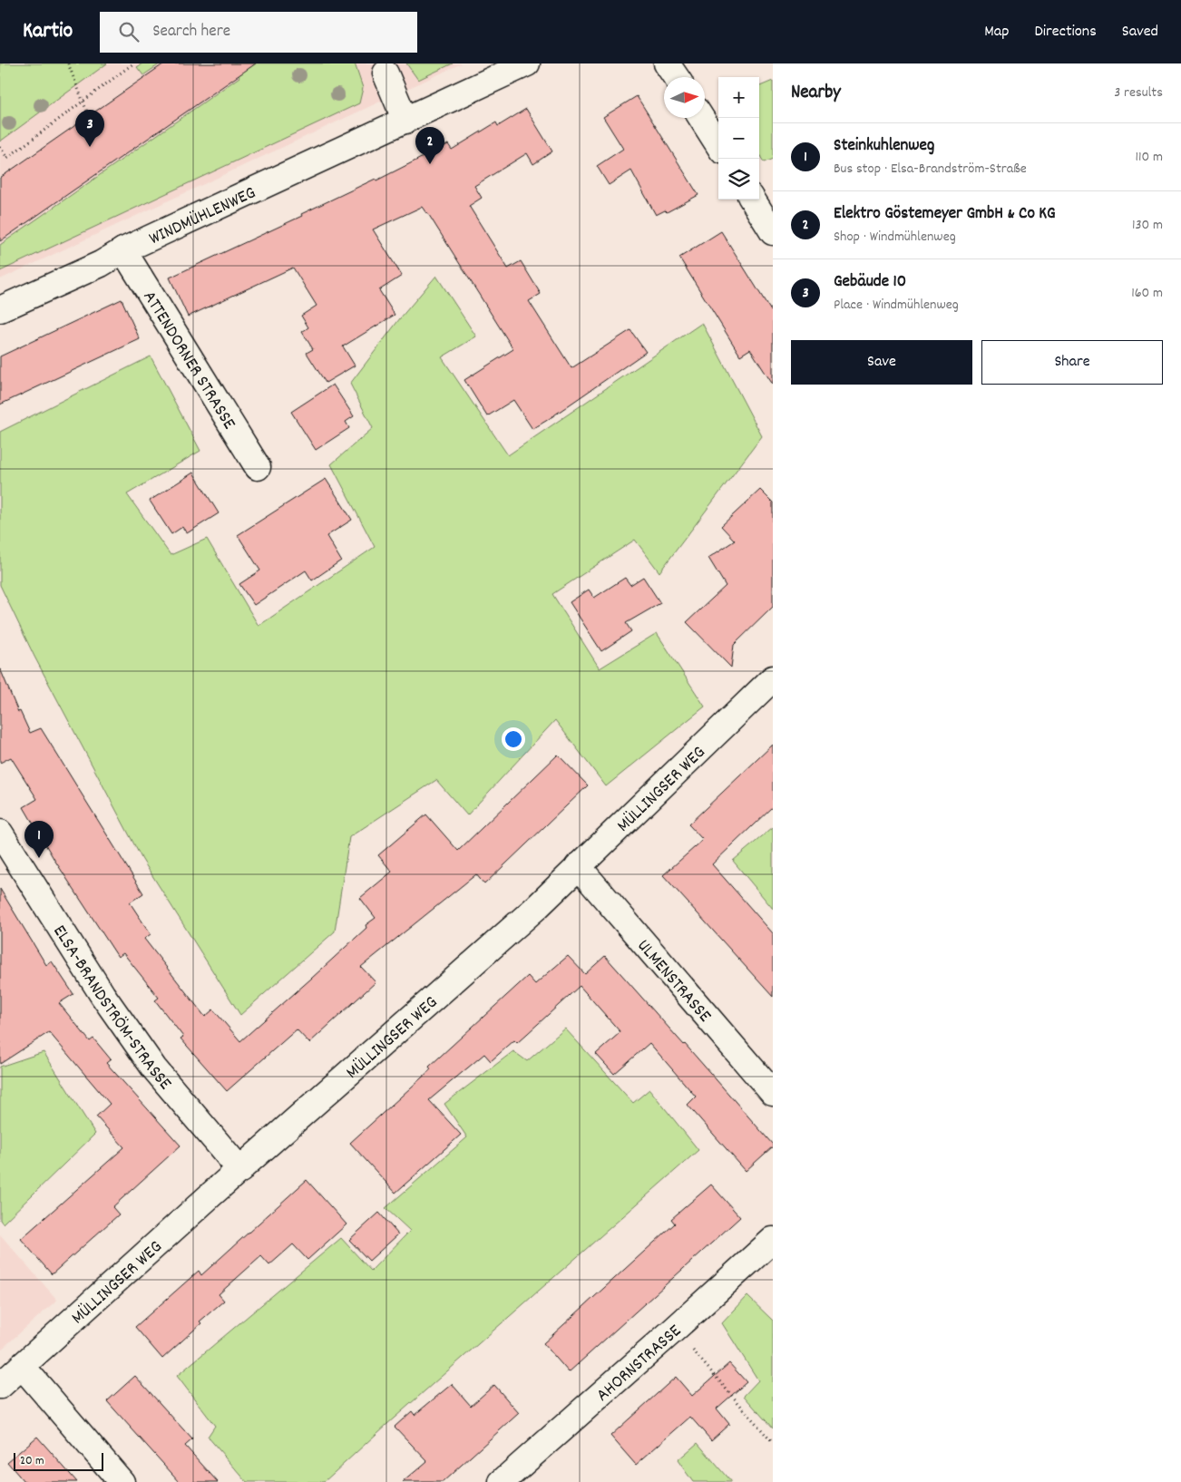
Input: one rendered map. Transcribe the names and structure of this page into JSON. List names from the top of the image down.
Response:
{
  "streets": {
    "street": [
      "WINDMÜHLENWEG",
      "ATTENDORNER STRASSE",
      "MÜLLINGSER WEG",
      "ULMENSTRASSE",
      "ELSA-BRANDSTRÖM-STRASSE",
      "AHORNSTRASSE"
    ]
  },
  "crossings": [
    ["WINDMÜHLENWEG", "ATTENDORNER STRASSE"],
    ["MÜLLINGSER WEG", "ULMENSTRASSE"],
    ["MÜLLINGSER WEG", "ELSA-BRANDSTRÖM-STRASSE"]
  ],
  "scale_bar": "20 m",
  "north": "right",
  "page": {
    "header": "Kartio",
    "search": "Search here",
    "nav": ["Map", "Directions", "Saved"],
    "heading": ["Nearby", "3 results"],
    "map_buttons": ["+", "−"],
    "pins": ["3", "2", "1"],
    "list": [
      {
        "mark": "1",
        "name": "Steinkuhlenweg",
        "note": "Bus stop · Elsa-Brandström-Straße",
        "value": "110 m"
      },
      {
        "mark": "2",
        "name": "Elektro Göstemeyer GmbH & Co KG",
        "note": "Shop · Windmühlenweg",
        "value": "130 m"
      },
      {
        "mark": "3",
        "name": "Gebäude 10",
        "note": "Place · Windmühlenweg",
        "value": "160 m"
      }
    ],
    "buttons": ["Save", "Share"],
    "scale": "20 m"
  }
}
